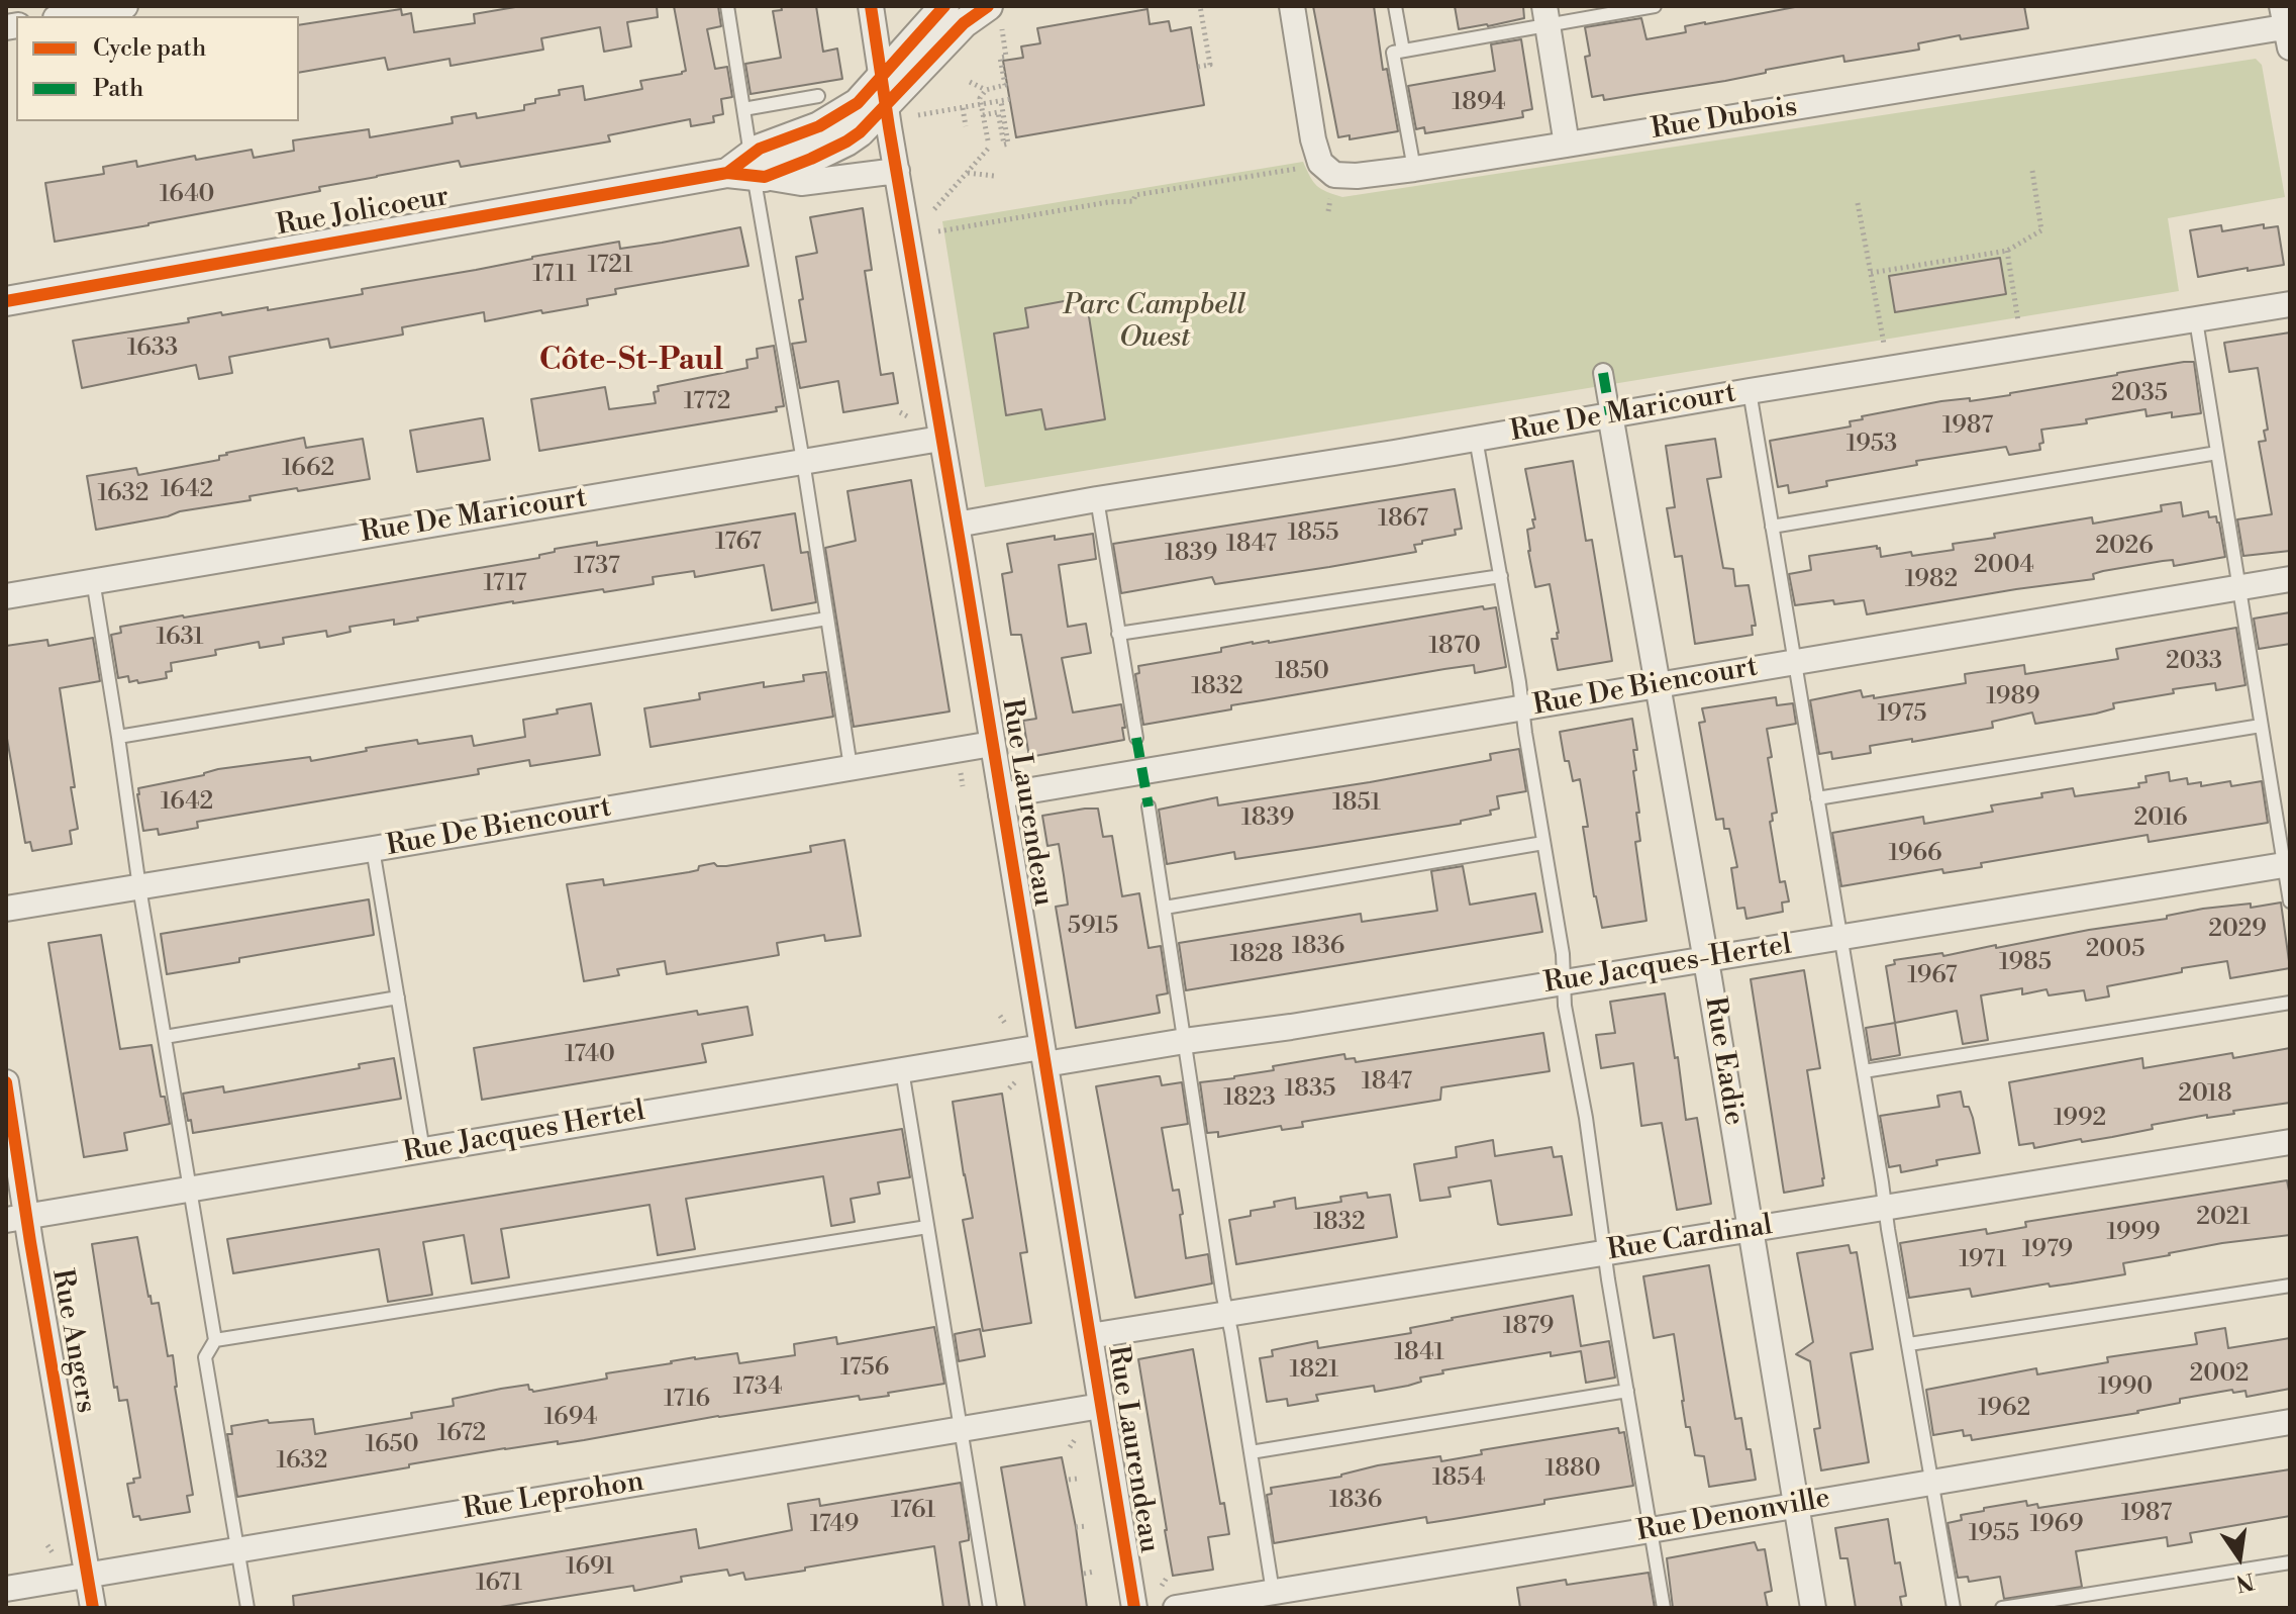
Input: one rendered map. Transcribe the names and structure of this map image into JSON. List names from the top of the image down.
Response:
{
  "streets": {
    "street": [
      "Rue Dubois",
      "Rue Jolicoeur",
      "Rue De Maricourt",
      "Rue De Biencourt",
      "Rue Laurendeau",
      "Rue Jacques-Hertel",
      "Rue Eadie",
      "Rue Jacques Hertel",
      "Rue Cardinal",
      "Rue Angers",
      "Rue Leprohon",
      "Rue Denonville"
    ]
  },
  "crossings": [
    ["Rue Jolicoeur", "Rue Laurendeau"],
    ["Rue De Maricourt", "Rue Laurendeau"],
    ["Rue De Maricourt", "Rue Eadie"],
    ["Rue De Biencourt", "Rue Laurendeau"],
    ["Rue De Biencourt", "Rue Eadie"],
    ["Rue Laurendeau", "Rue Jacques-Hertel"],
    ["Rue Laurendeau", "Rue Jacques Hertel"],
    ["Rue Laurendeau", "Rue Cardinal"],
    ["Rue Laurendeau", "Rue Leprohon"],
    ["Rue Jacques-Hertel", "Rue Eadie"],
    ["Rue Jacques-Hertel", "Rue Jacques Hertel"],
    ["Rue Eadie", "Rue Cardinal"],
    ["Rue Eadie", "Rue Denonville"],
    ["Rue Jacques Hertel", "Rue Angers"],
    ["Rue Angers", "Rue Leprohon"]
  ],
  "districts": ["Côte-St-Paul"],
  "parks": ["Parc Campbell Ouest"],
  "house_numbers": [
    "1894",
    "1640",
    "1721",
    "1711",
    "1633",
    "2035",
    "1772",
    "1987",
    "1953",
    "1662",
    "1642",
    "1632",
    "1867",
    "1855",
    "1767",
    "1847",
    "2026",
    "1839",
    "2004",
    "1737",
    "1982",
    "1717",
    "1631",
    "1870",
    "2033",
    "1850",
    "1832",
    "1989",
    "1975",
    "1642",
    "1851",
    "1839",
    "2016",
    "1966",
    "5915",
    "2029",
    "1836",
    "2005",
    "1828",
    "1985",
    "1967",
    "1740",
    "1847",
    "1835",
    "2018",
    "1823",
    "1992",
    "2021",
    "1832",
    "1999",
    "1979",
    "1971",
    "1879",
    "1841",
    "1756",
    "1821",
    "2002",
    "1734",
    "1990",
    "1716",
    "1962",
    "1694",
    "1672",
    "1650",
    "1632",
    "1880",
    "1854",
    "1836",
    "1761",
    "1987",
    "1749",
    "1969",
    "1955",
    "1691",
    "1671"
  ],
  "legend": ["Cycle path", "Path"],
  "north": "bottom"
}
